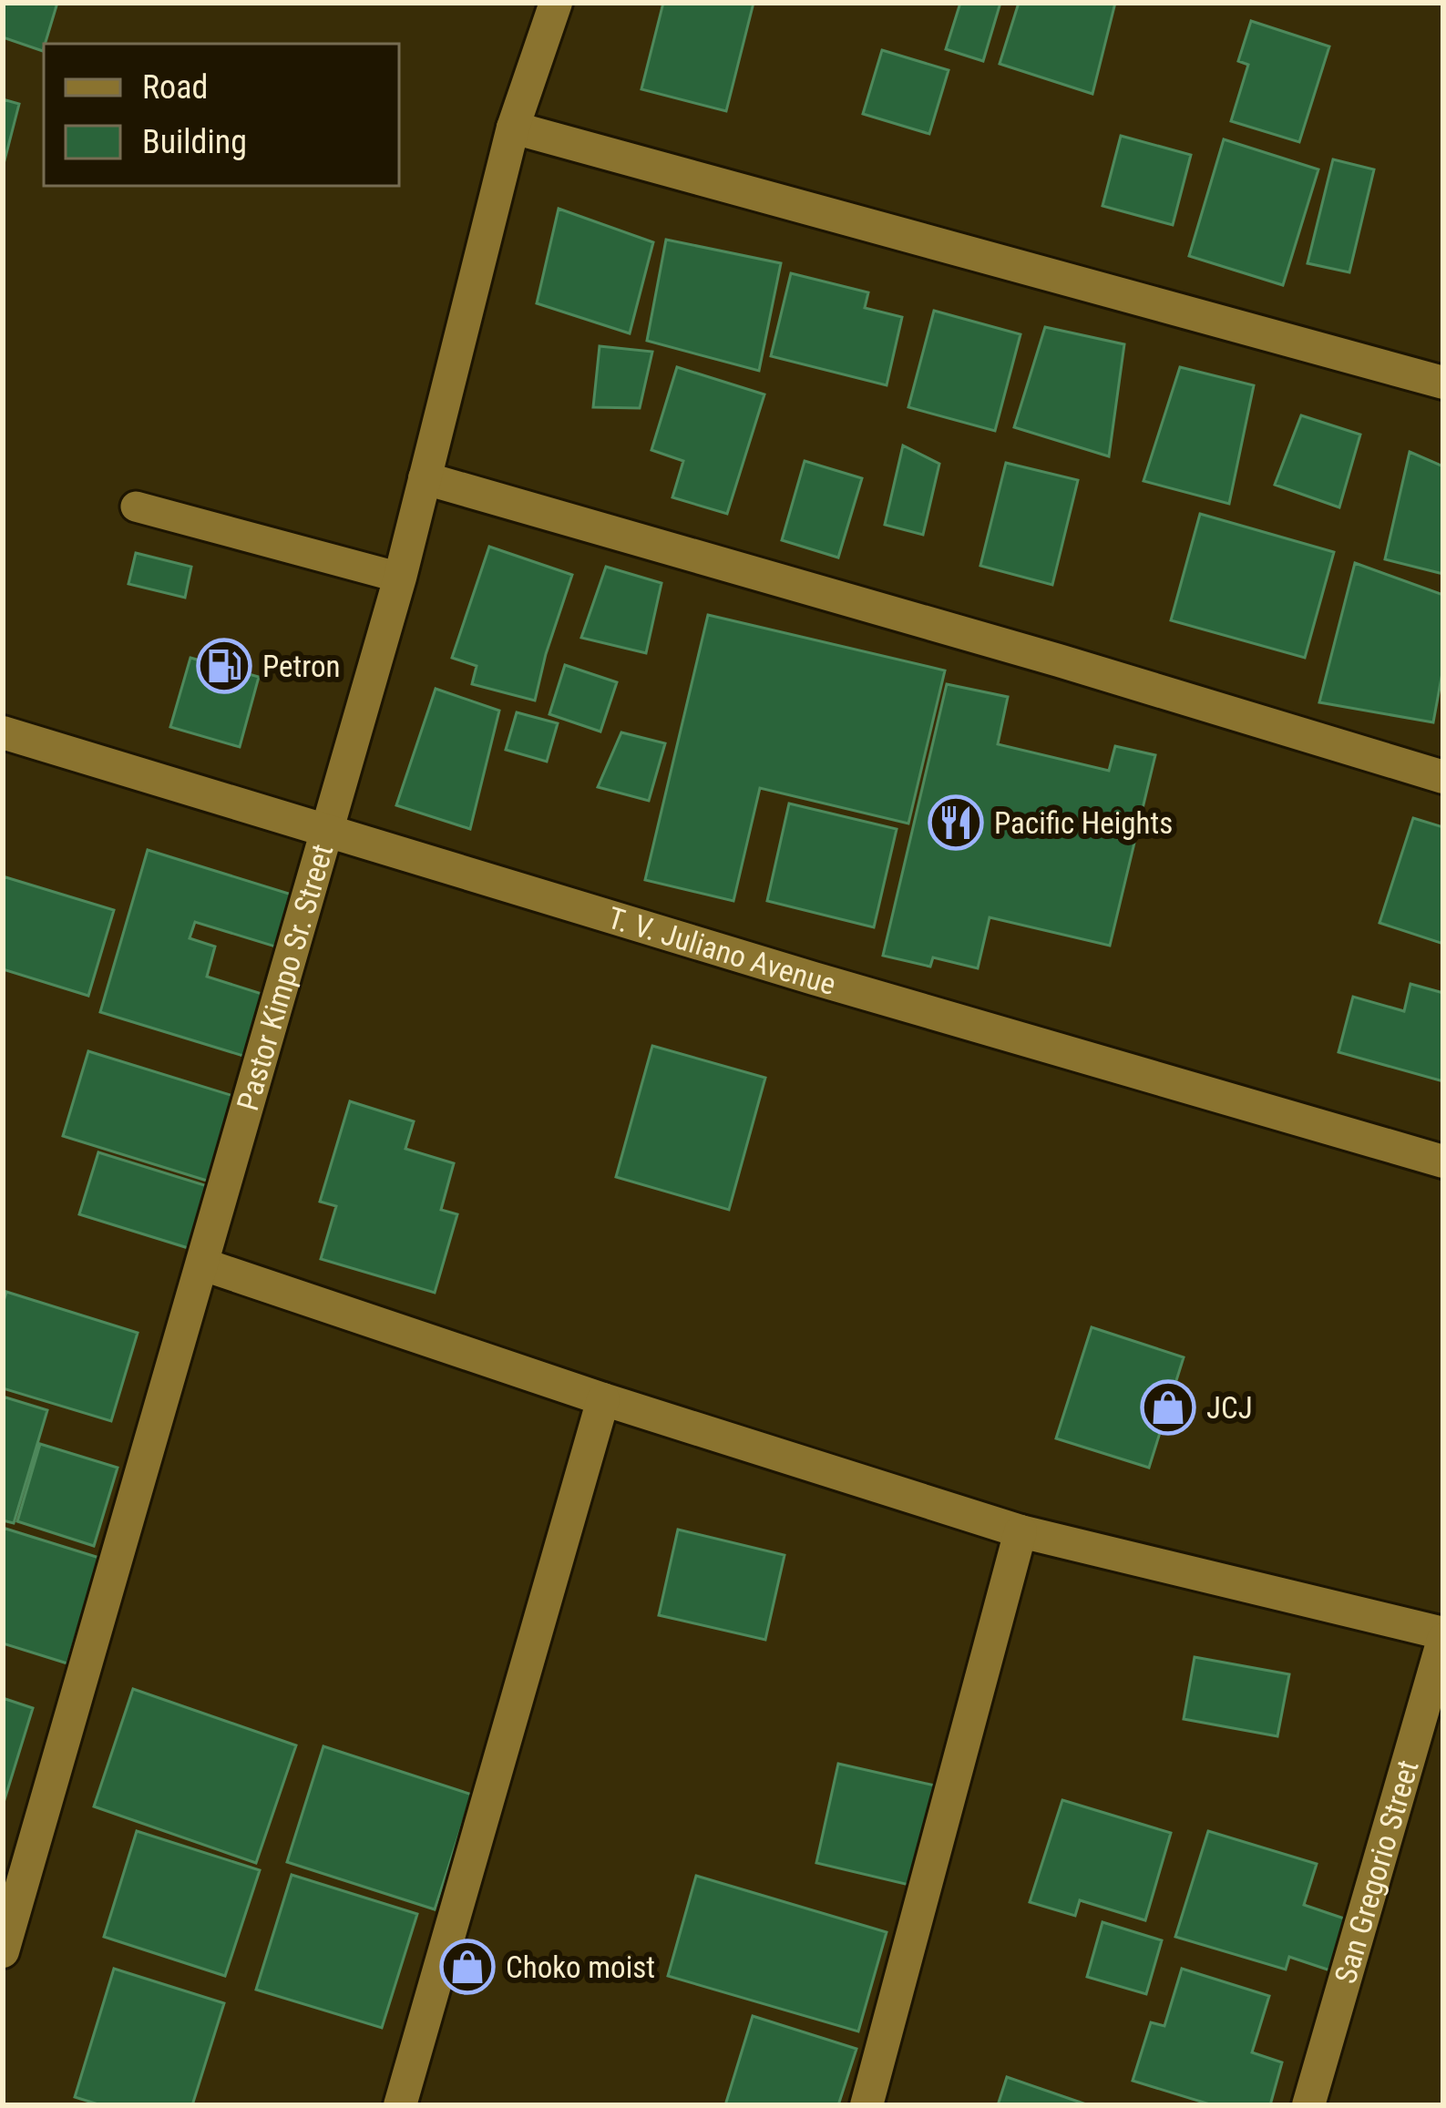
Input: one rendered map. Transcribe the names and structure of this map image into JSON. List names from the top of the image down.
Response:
{
  "streets": {
    "street": ["T. V. Juliano Avenue", "Pastor Kimpo Sr. Street", "San Gregorio Street"]
  },
  "crossings": [
    ["T. V. Juliano Avenue", "Pastor Kimpo Sr. Street"]
  ],
  "places": {
    "fuel station": ["Petron"],
    "restaurant": ["Pacific Heights"],
    "shop": ["JCJ", "Choko moist"]
  },
  "legend": ["Road", "Building"]
}
